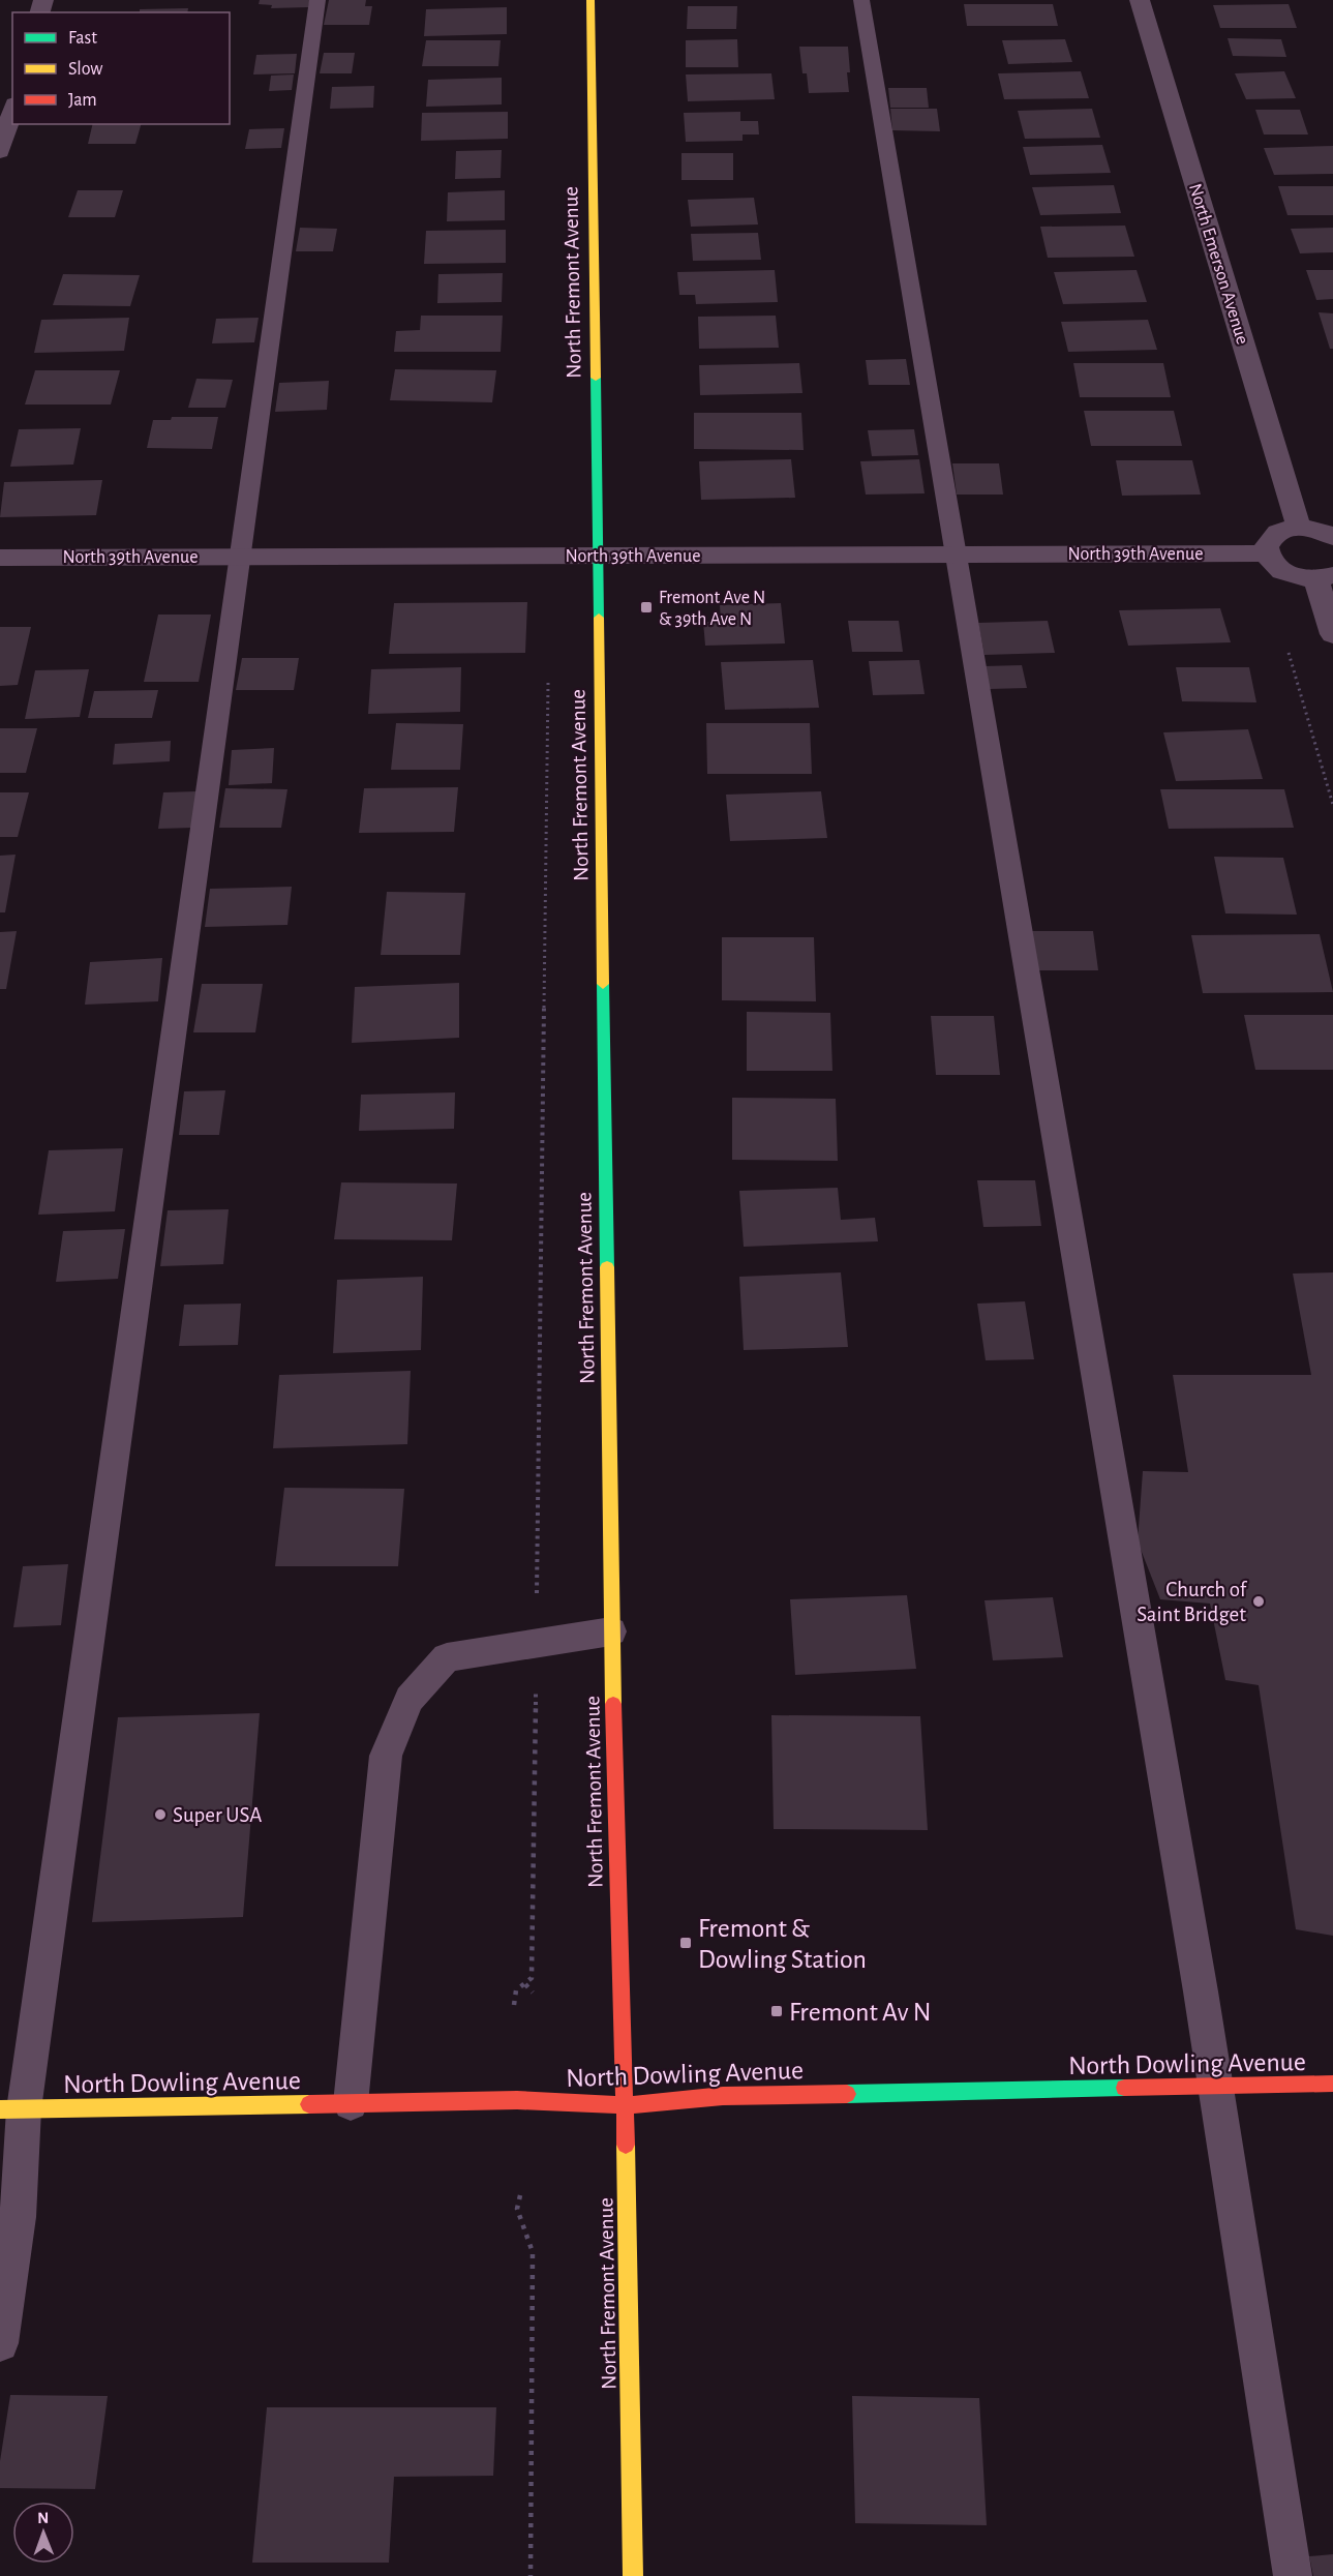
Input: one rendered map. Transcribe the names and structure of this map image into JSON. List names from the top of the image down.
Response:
{
  "streets": {
    "street": [
      "North Emerson Avenue",
      "North Fremont Avenue",
      "North 39th Avenue",
      "North Dowling Avenue"
    ]
  },
  "crossings": [
    ["North Fremont Avenue", "North 39th Avenue"],
    ["North Fremont Avenue", "North Dowling Avenue"]
  ],
  "places": {
    "transit": ["Fremont Ave N & 39th Ave N", "Fremont & Dowling Station", "Fremont Av N"],
    "other": ["Church of Saint Bridget", "Super USA"]
  },
  "legend": ["Fast", "Slow", "Jam"],
  "north": "top"
}
